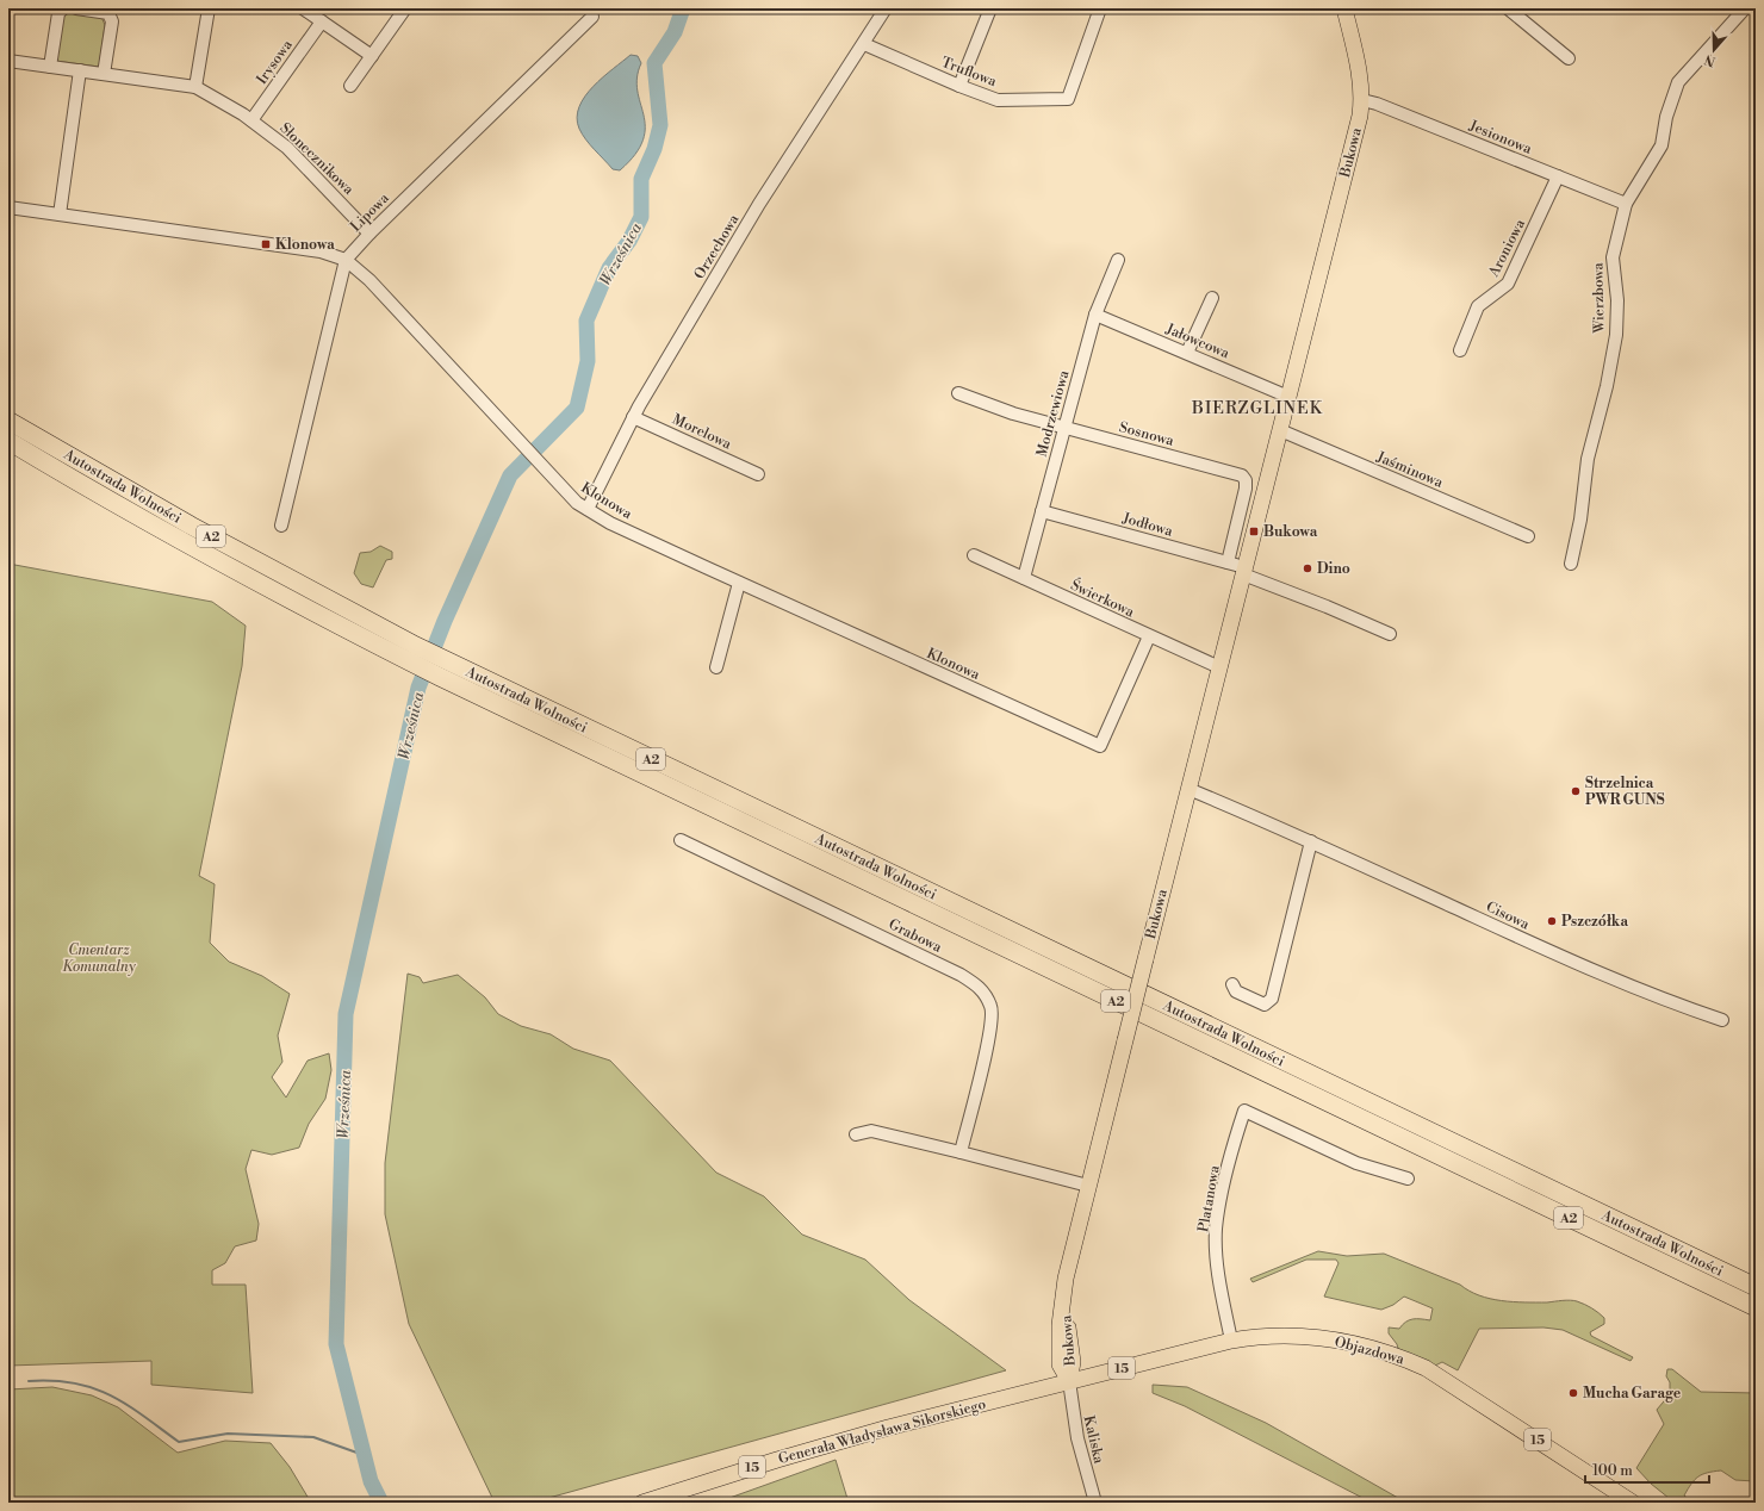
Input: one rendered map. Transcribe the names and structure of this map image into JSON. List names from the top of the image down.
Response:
{
  "streets": {
    "highway": ["Autostrada Wolności", "A2"],
    "main road": [
      "Bukowa",
      "Objazdowa",
      "15",
      "Generała Władysława Sikorskiego"
    ],
    "street": [
      "Irysowa",
      "Truflowa",
      "Jesionowa",
      "Słonecznikowa",
      "Lipowa",
      "Orzechowa",
      "Aroniowa",
      "Wierzbowa",
      "Jałowcowa",
      "Modrzewiowa",
      "Morelowa",
      "Sosnowa",
      "Jaśminowa",
      "Klonowa",
      "Jodłowa",
      "Świerkowa",
      "Cisowa",
      "Grabowa",
      "Platanowa",
      "Kaliska"
    ]
  },
  "crossings": [
    ["Irysowa", "Słonecznikowa"],
    ["Truflowa", "Orzechowa"],
    ["Jesionowa", "Bukowa"],
    ["Jesionowa", "Aroniowa"],
    ["Jesionowa", "Wierzbowa"],
    ["Bukowa", "Jałowcowa"],
    ["Bukowa", "Jaśminowa"],
    ["Bukowa", "Jodłowa"],
    ["Bukowa", "Świerkowa"],
    ["Bukowa", "Cisowa"],
    ["Bukowa", "Objazdowa"],
    ["Bukowa", "Generała Władysława Sikorskiego"],
    ["Bukowa", "Kaliska"],
    ["Słonecznikowa", "Lipowa"],
    ["Lipowa", "Klonowa"],
    ["Orzechowa", "Morelowa"],
    ["Orzechowa", "Klonowa"],
    ["Jałowcowa", "Modrzewiowa"],
    ["Modrzewiowa", "Sosnowa"],
    ["Modrzewiowa", "Jodłowa"],
    ["Modrzewiowa", "Świerkowa"],
    ["Sosnowa", "Jodłowa"],
    ["Klonowa", "Świerkowa"],
    ["Platanowa", "Objazdowa"],
    ["Objazdowa", "Generała Władysława Sikorskiego"],
    ["Objazdowa", "Kaliska"],
    ["Generała Władysława Sikorskiego", "Kaliska"]
  ],
  "districts": ["BIERZGLINEK"],
  "water": ["Wrześnica"],
  "parks": ["Cmentarz Komunalny"],
  "places": {
    "transit": ["Klonowa", "Bukowa"],
    "other": [
      "Dino",
      "Strzelnica PWR GUNS",
      "Pszczółka",
      "Mucha Garage"
    ]
  },
  "scale_bar": "100 m",
  "north": "bottom"
}
